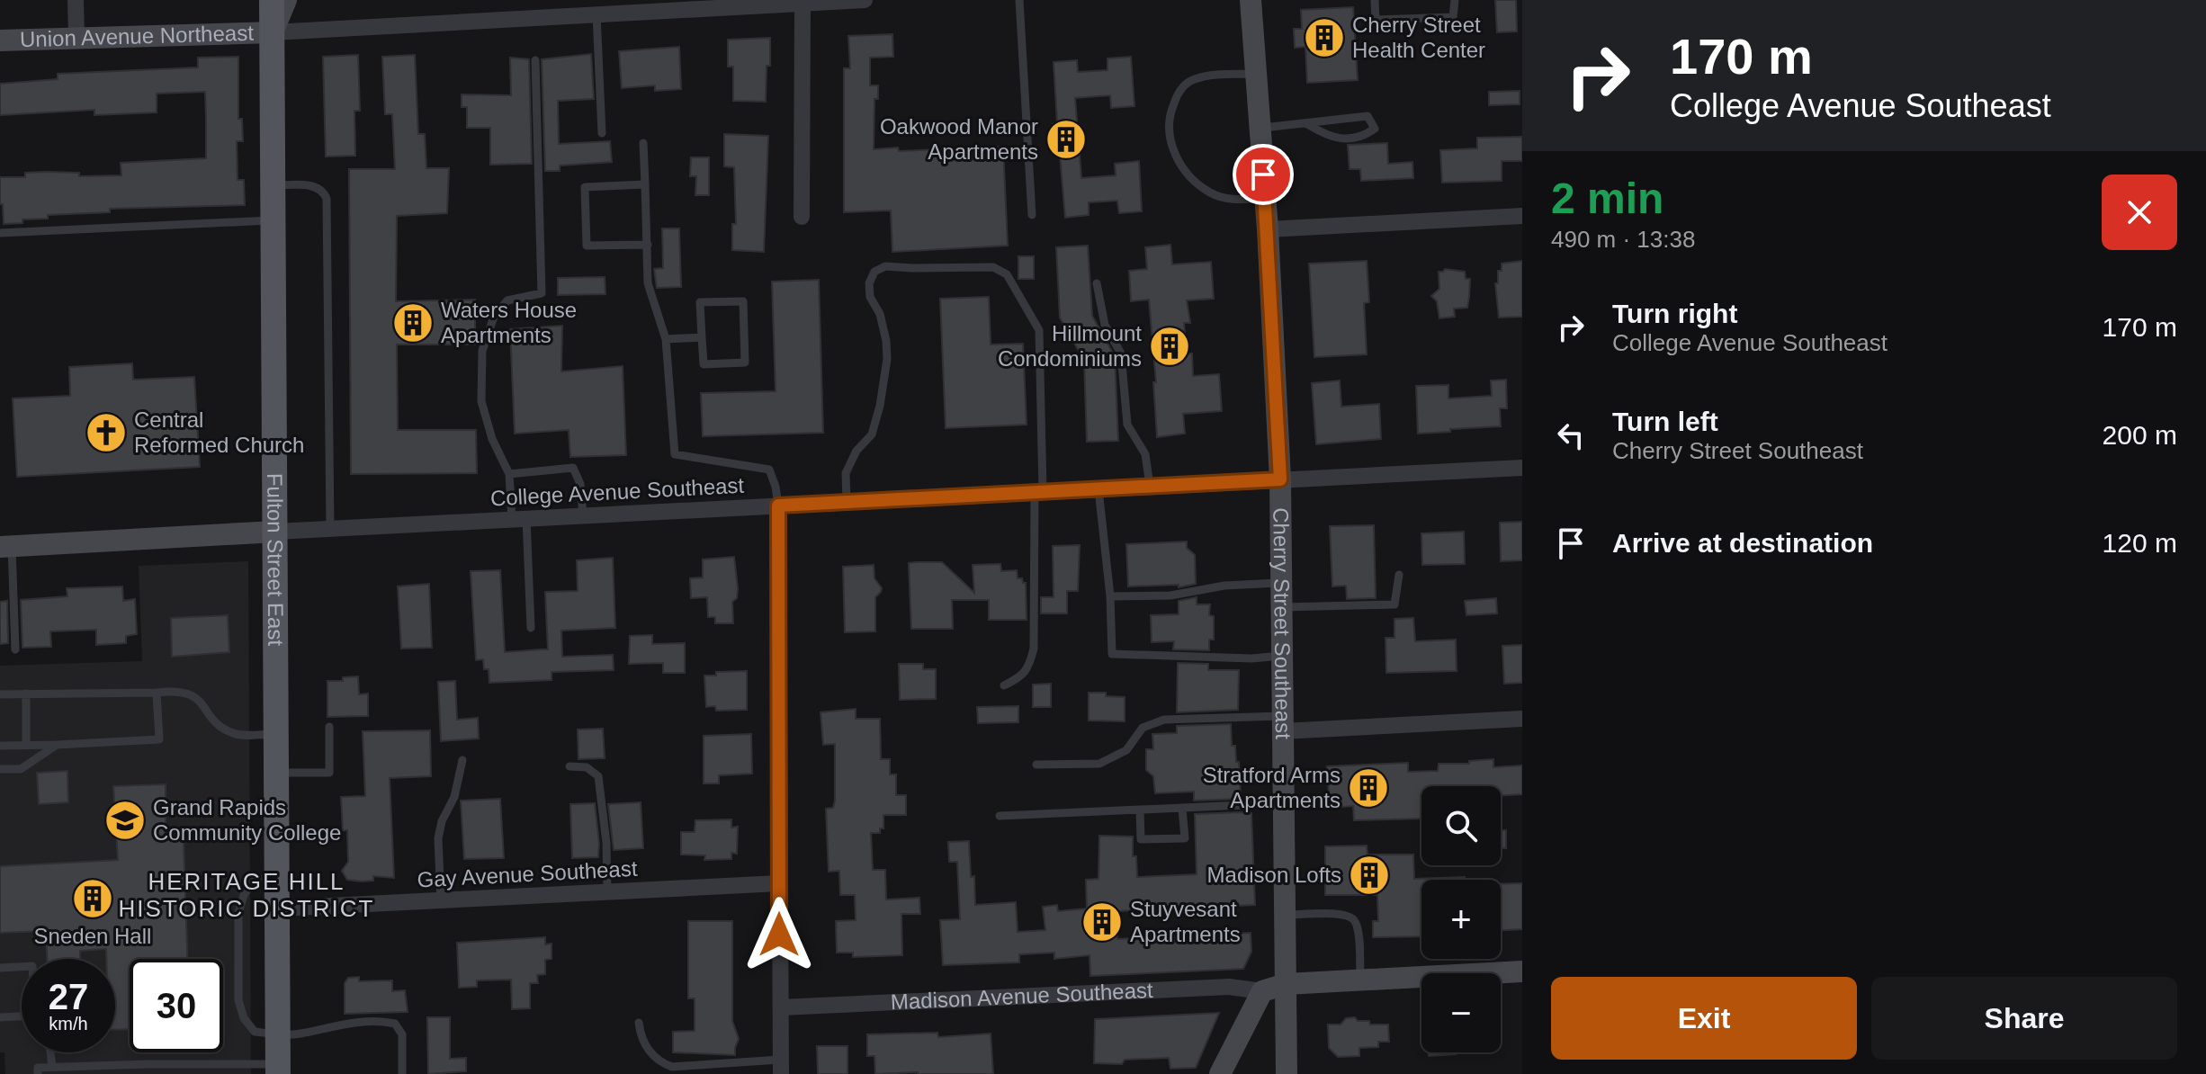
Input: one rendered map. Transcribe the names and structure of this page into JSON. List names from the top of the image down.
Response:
{
  "streets": {
    "main road": ["Fulton Street East"],
    "street": [
      "Union Avenue Northeast",
      "College Avenue Southeast",
      "Cherry Street Southeast",
      "Gay Avenue Southeast",
      "Madison Avenue Southeast"
    ]
  },
  "crossings": [
    ["Union Avenue Northeast", "Fulton Street East"],
    ["College Avenue Southeast", "Fulton Street East"],
    ["College Avenue Southeast", "Cherry Street Southeast"],
    ["Fulton Street East", "Gay Avenue Southeast"]
  ],
  "districts": ["HERITAGE HILL HISTORIC DISTRICT"],
  "places": {
    "building": [
      "Cherry Street Health Center",
      "Oakwood Manor Apartments",
      "Waters House Apartments",
      "Hillmount Condominiums",
      "Stratford Arms Apartments",
      "Madison Lofts",
      "Sneden Hall",
      "Stuyvesant Apartments"
    ],
    "church": ["Central Reformed Church"],
    "school or university": ["Grand Rapids Community College"]
  },
  "page": {
    "turn": ["170 m", "College Avenue Southeast"],
    "heading": ["2 min", "490 m · 13:38"],
    "list": [
      {
        "name": "Turn right",
        "note": "College Avenue Southeast",
        "value": "170 m"
      },
      {
        "name": "Turn left",
        "note": "Cherry Street Southeast",
        "value": "200 m"
      },
      {
        "name": "Arrive at destination",
        "value": "120 m"
      }
    ],
    "map_buttons": ["+", "−"],
    "speed": "27 km/h",
    "limit": "30",
    "buttons": ["Exit", "Share"]
  }
}
